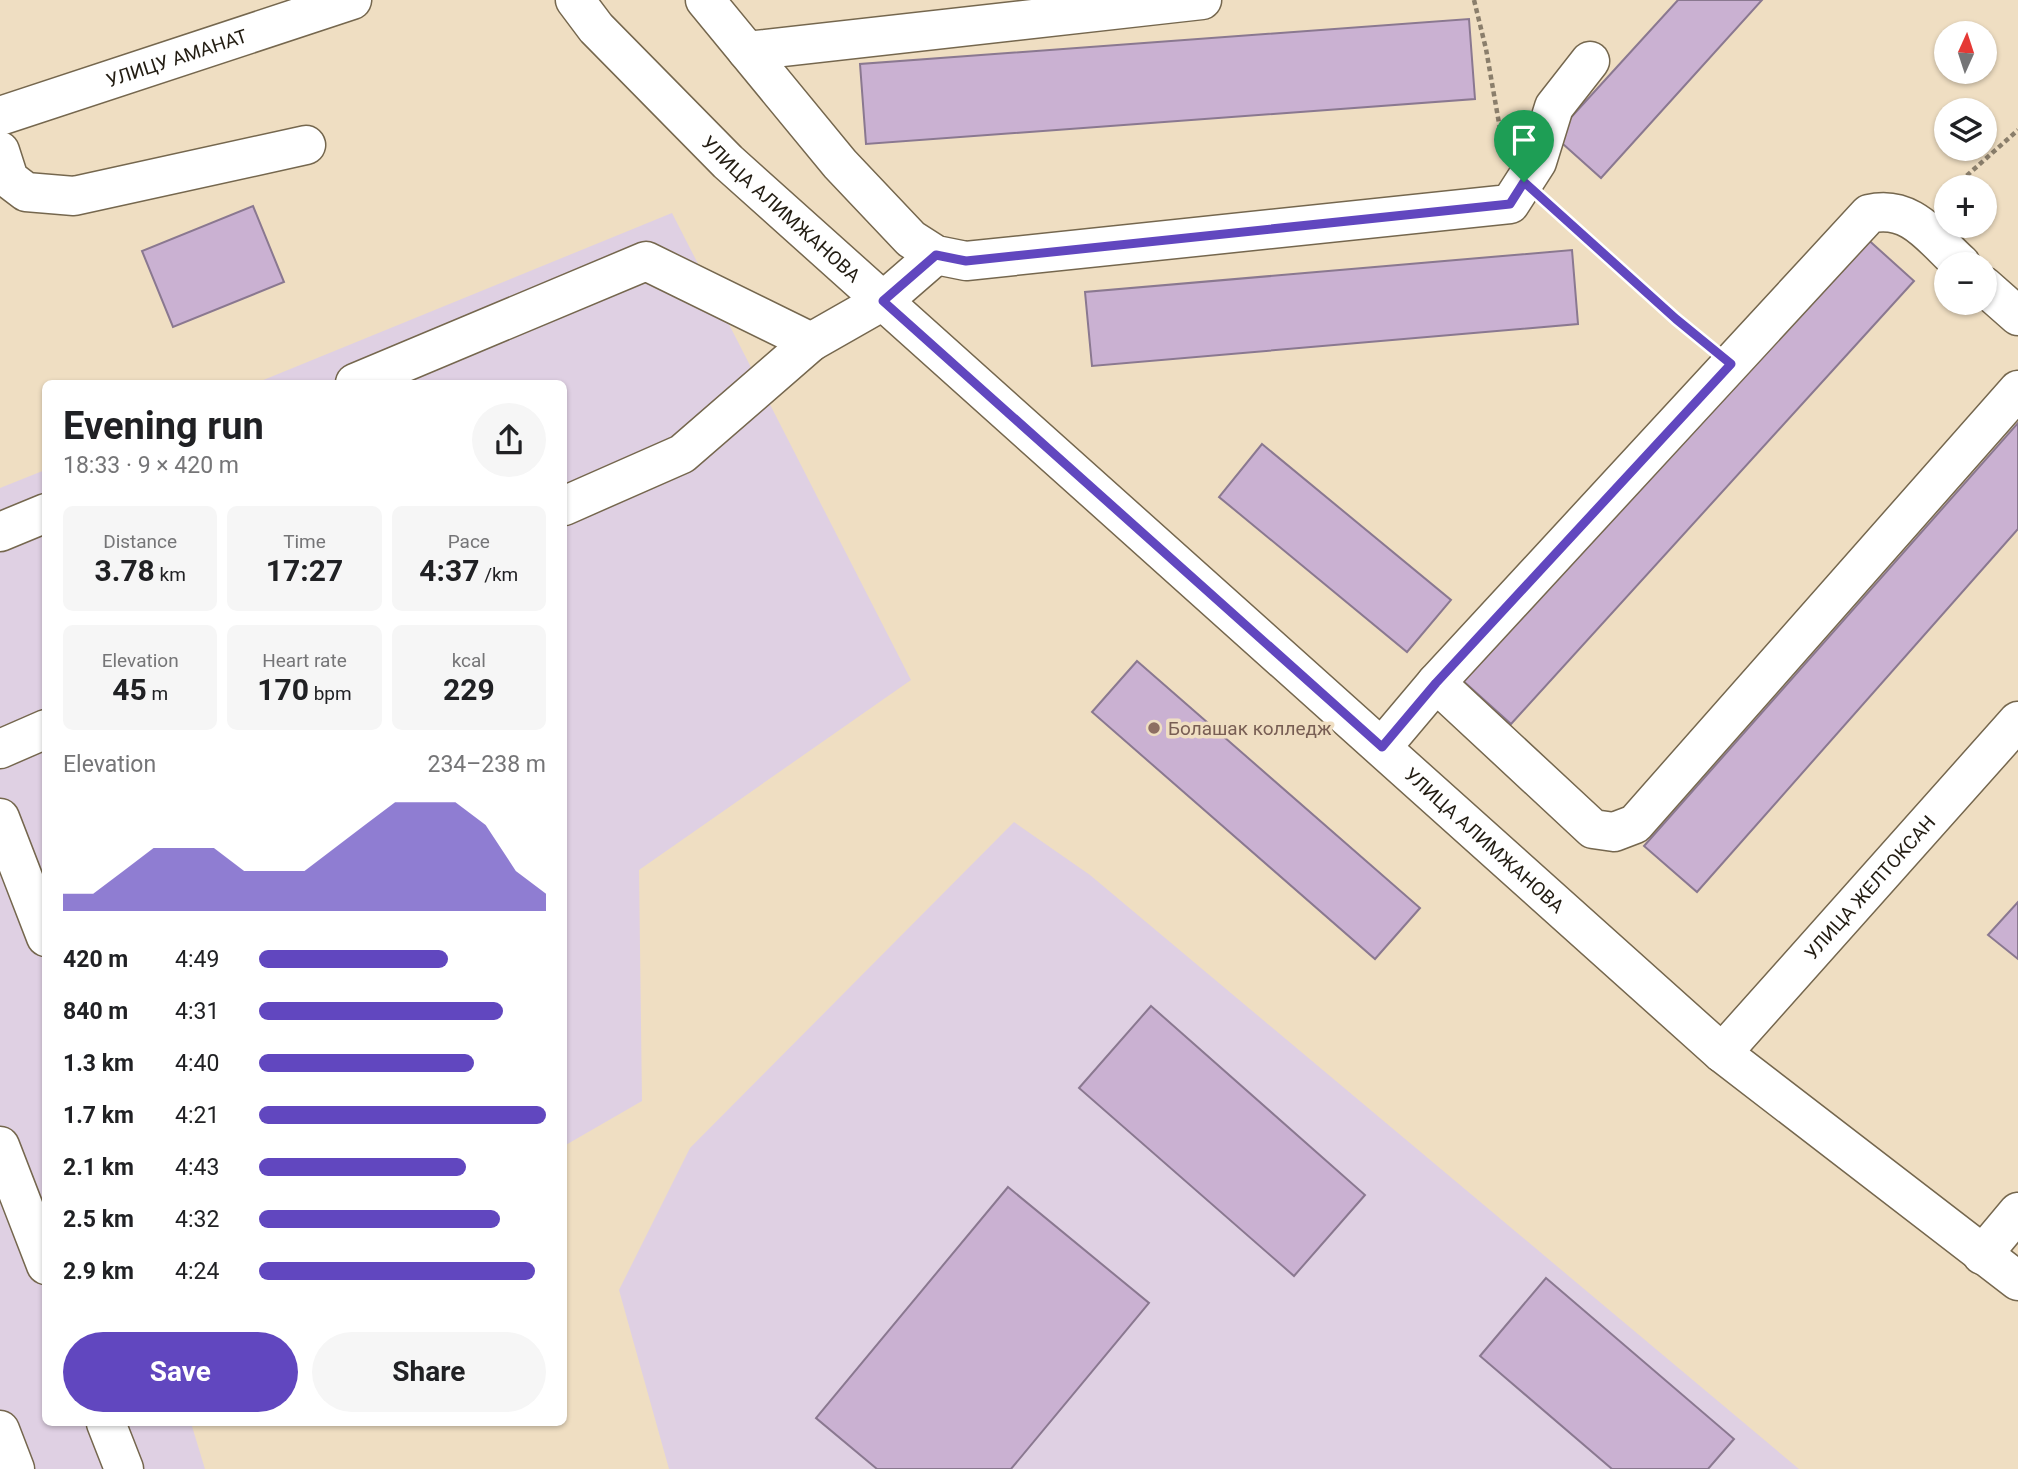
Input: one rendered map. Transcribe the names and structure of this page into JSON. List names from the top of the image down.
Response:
{
  "streets": {
    "street": ["УЛИЦУ АМАНАТ", "УЛИЦА АЛИМЖАНОВА", "УЛИЦА ЖЕЛТОКСАН"]
  },
  "crossings": [
    ["УЛИЦА АЛИМЖАНОВА", "УЛИЦА ЖЕЛТОКСАН"]
  ],
  "places": ["Болашак колледж"],
  "north": "top",
  "page": {
    "map_buttons": ["+", "−"],
    "heading": ["Evening run", "18:33 · 9 × 420 m"],
    "stats": [
      ["Distance", "3.78 km"],
      ["Time", "17:27"],
      ["Pace", "4:37 /km"],
      ["Elevation", "45 m"],
      ["Heart rate", "170 bpm"],
      ["kcal", "229"]
    ],
    "chart": ["Elevation", "234–238 m"],
    "list": [
      {
        "name": "420 m",
        "note": "4:49"
      },
      {
        "name": "840 m",
        "note": "4:31"
      },
      {
        "name": "1.3 km",
        "note": "4:40"
      },
      {
        "name": "1.7 km",
        "note": "4:21"
      },
      {
        "name": "2.1 km",
        "note": "4:43"
      },
      {
        "name": "2.5 km",
        "note": "4:32"
      },
      {
        "name": "2.9 km",
        "note": "4:24"
      }
    ],
    "buttons": ["Save", "Share"]
  }
}
